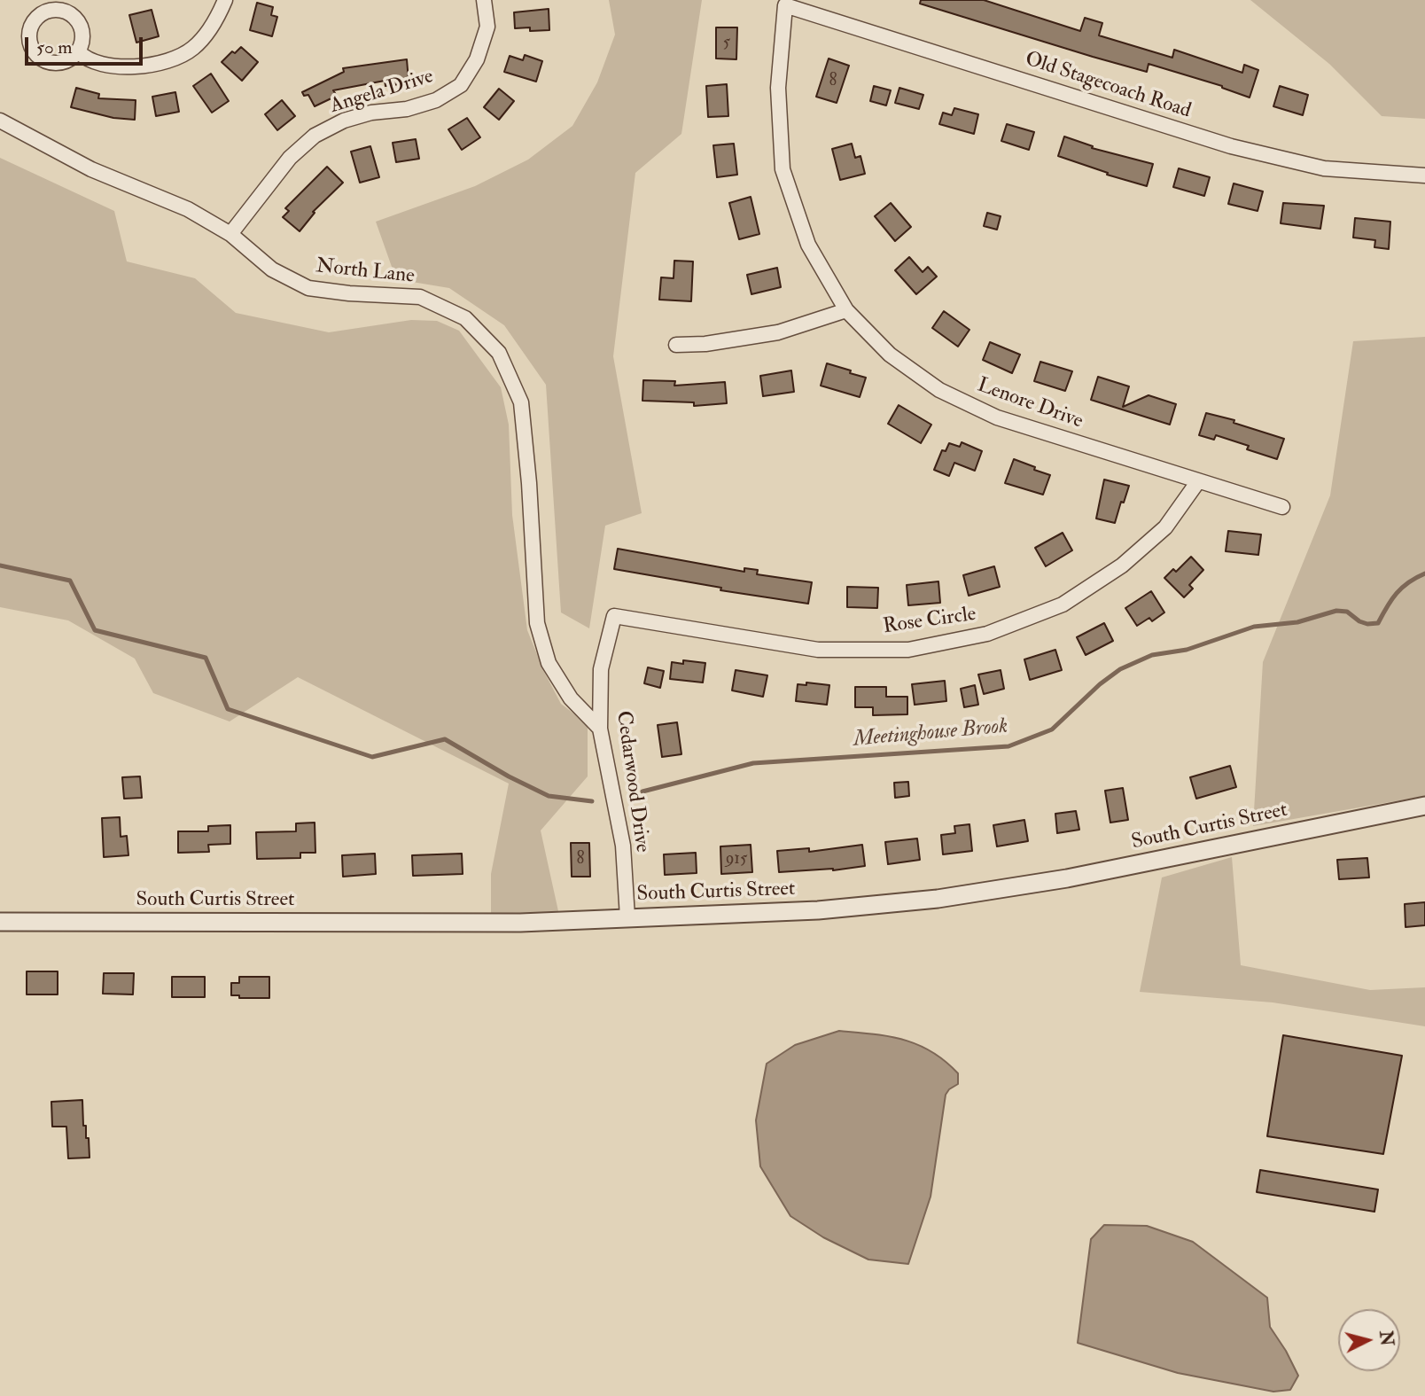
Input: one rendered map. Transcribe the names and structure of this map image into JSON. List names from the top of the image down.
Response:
{
  "streets": {
    "street": [
      "Old Stagecoach Road",
      "Angela Drive",
      "North Lane",
      "Lenore Drive",
      "Rose Circle",
      "Cedarwood Drive",
      "South Curtis Street"
    ]
  },
  "crossings": [
    ["Old Stagecoach Road", "Lenore Drive"],
    ["Angela Drive", "North Lane"],
    ["North Lane", "Cedarwood Drive"],
    ["Lenore Drive", "Rose Circle"],
    ["Rose Circle", "Cedarwood Drive"],
    ["Cedarwood Drive", "South Curtis Street"]
  ],
  "water": ["Meetinghouse Brook"],
  "house_numbers": [
    "5",
    "8",
    "8",
    "915"
  ],
  "scale_bar": "50 m",
  "north": "right"
}
